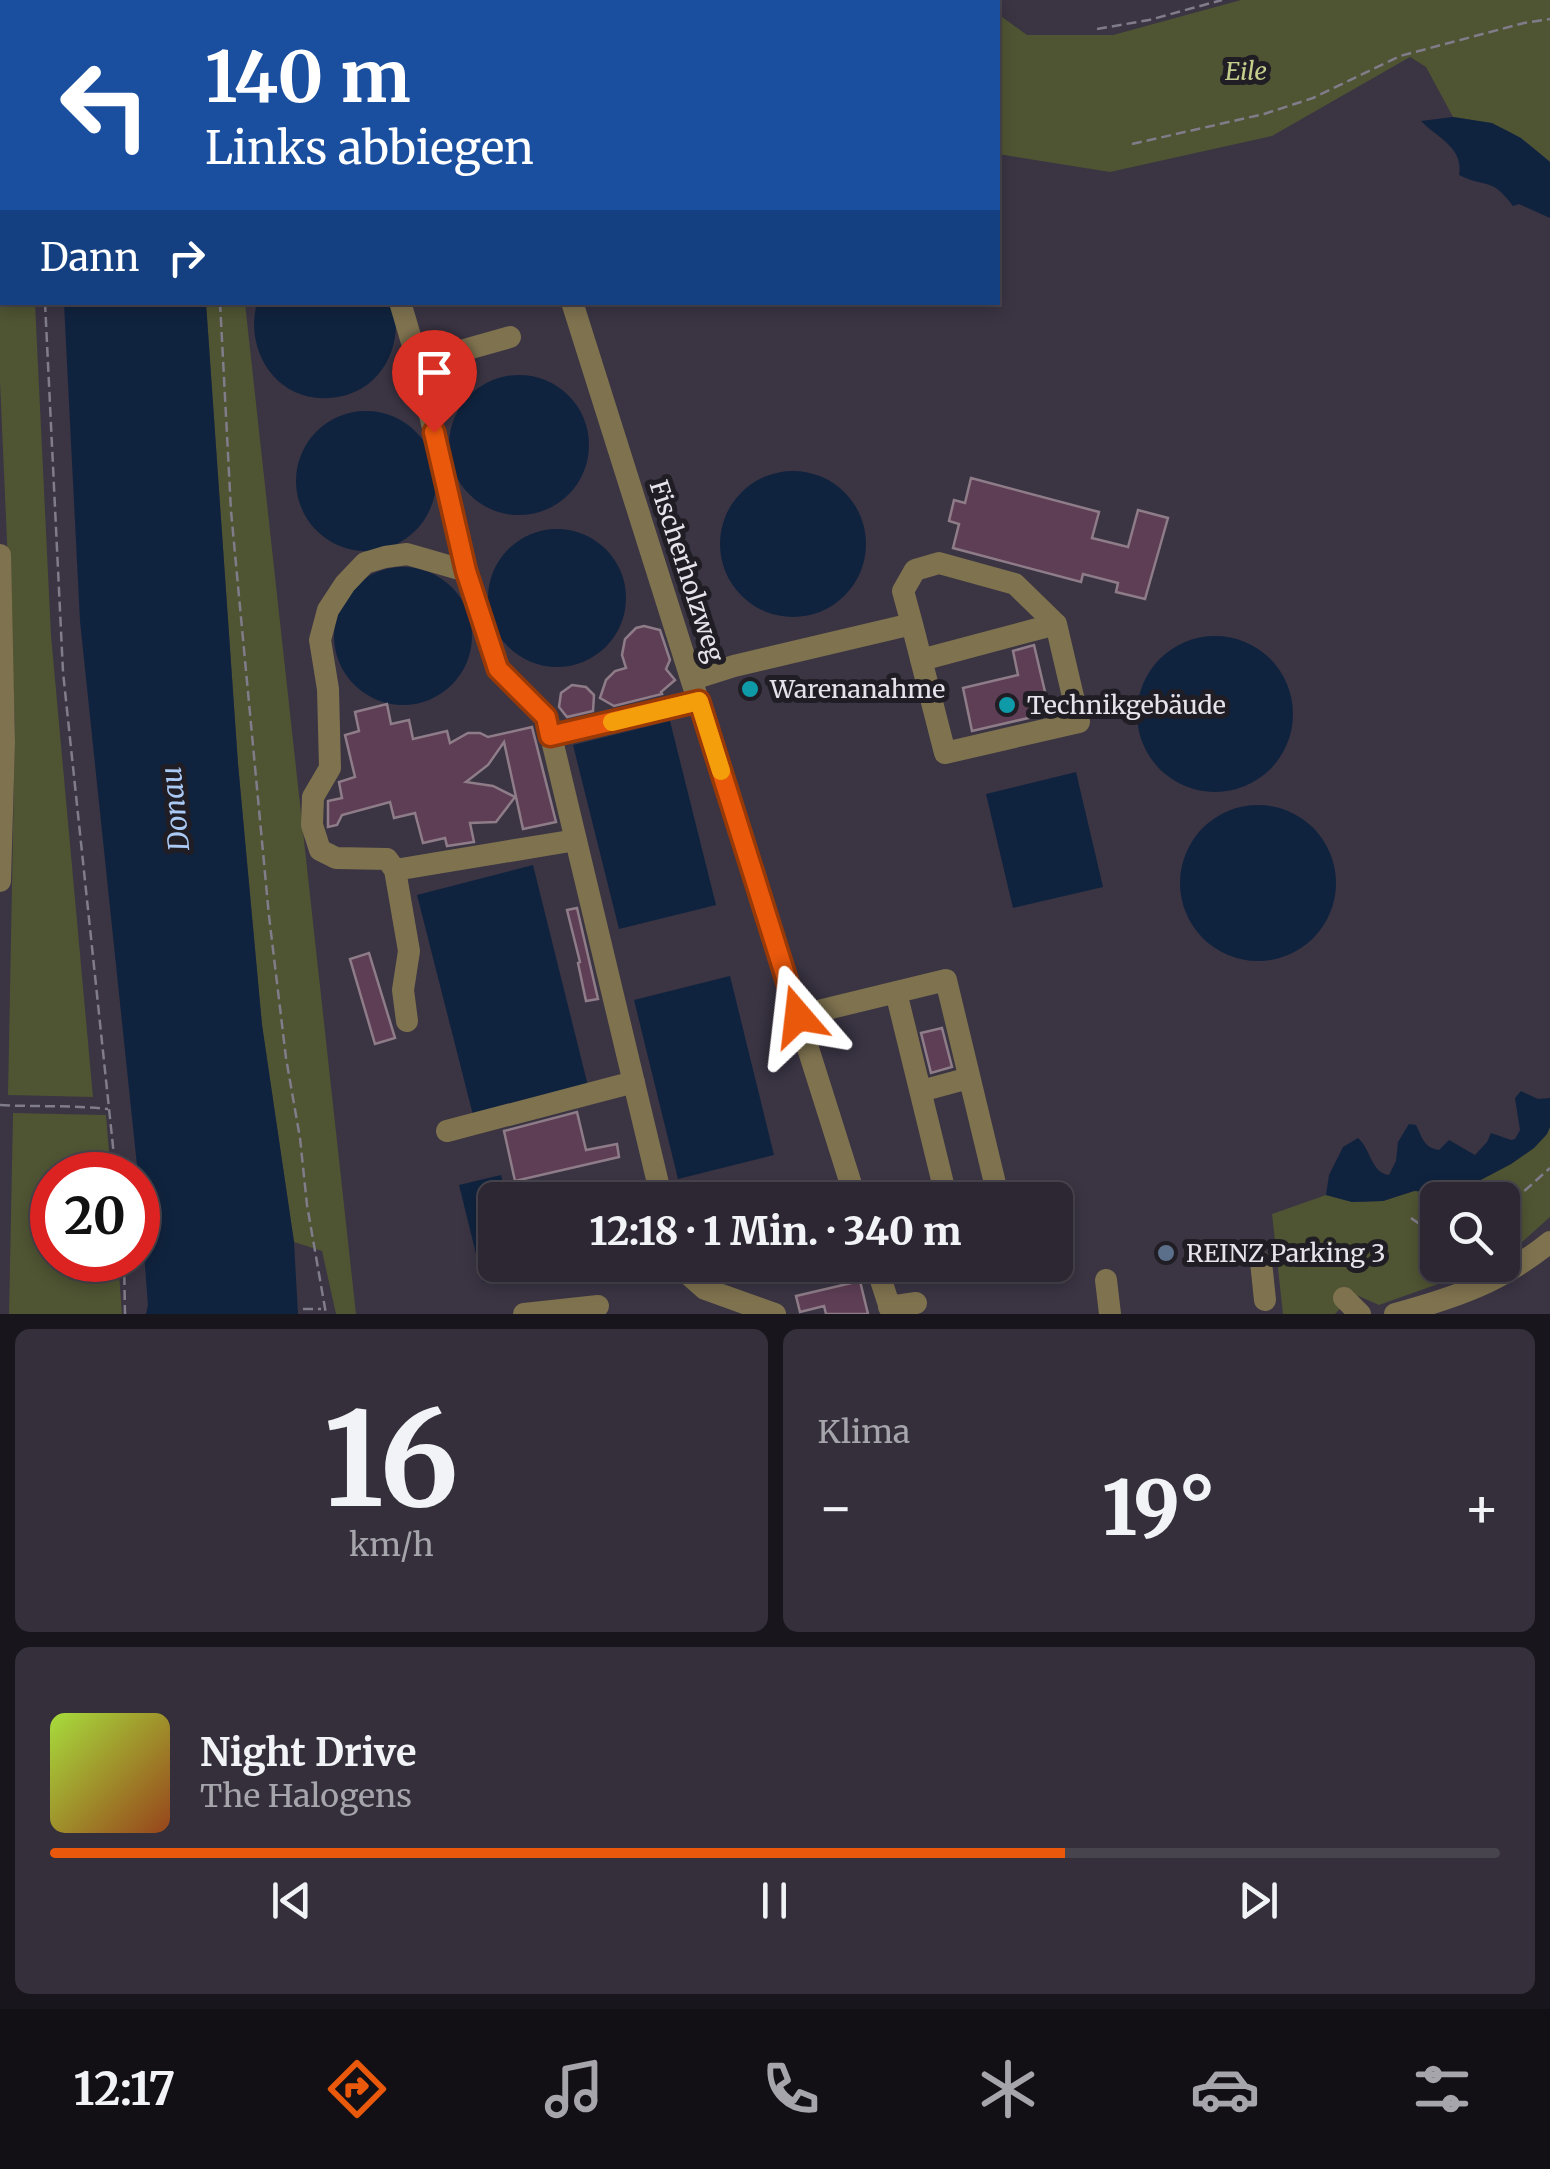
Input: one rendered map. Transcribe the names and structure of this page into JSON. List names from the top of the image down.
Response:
{
  "streets": {
    "street": ["Fischerholzweg"]
  },
  "water": ["Donau"],
  "parks": ["Eile"],
  "places": ["Warenanahme", "Technikgebäude", "REINZ Parking 3"],
  "page": {
    "turn": ["140 m", "Links abbiegen"],
    "then": "Dann",
    "limit": "20",
    "trip": "12:18 · 1 Min. · 340 m",
    "tile": [
      ["16", "km/h"],
      "Klima"
    ],
    "heat": ["−", "19°", "+"],
    "song": ["Night Drive", "The Halogens"],
    "tabs": "12:17"
  }
}
